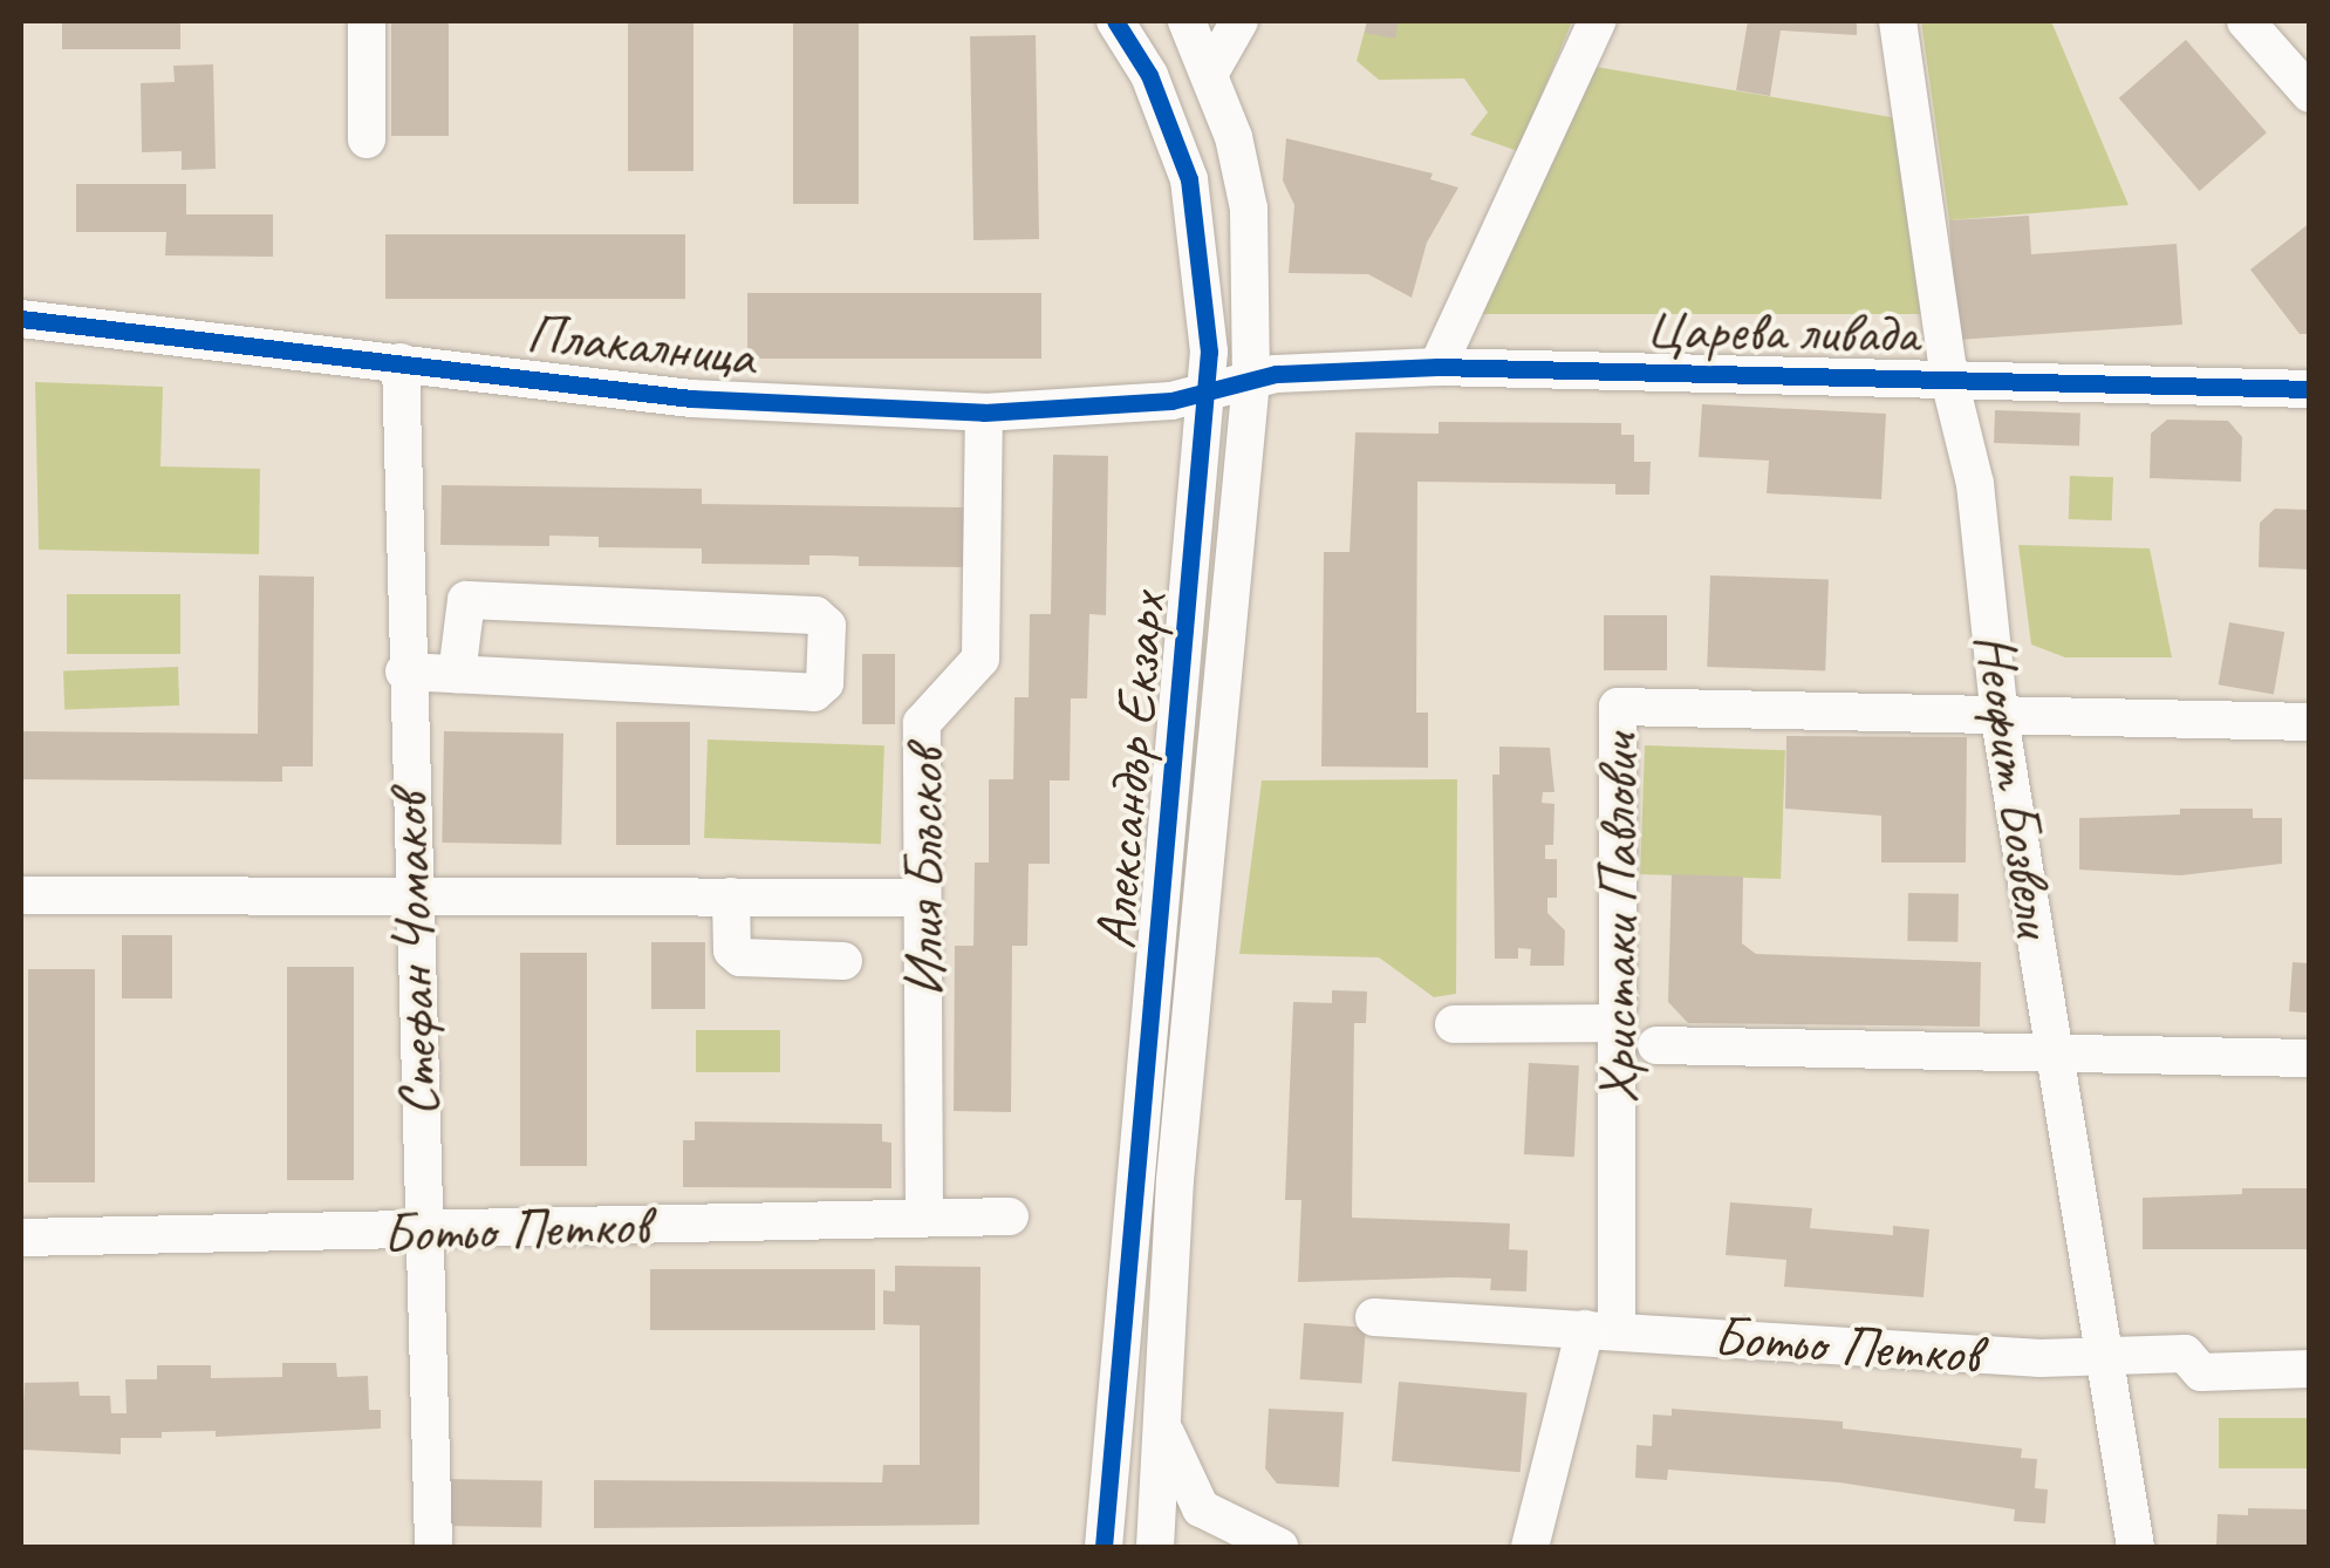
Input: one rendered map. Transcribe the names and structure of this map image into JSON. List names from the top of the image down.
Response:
{
  "streets": {
    "street": [
      "Царева ливада",
      "Плакалница",
      "Александър Екзарх",
      "Неофит Бозвели",
      "Илия Блъсков",
      "Христаки Павлович",
      "Стефан Чомаков",
      "Ботьо Петков"
    ]
  },
  "crossings": [
    ["Царева ливада", "Плакалница"],
    ["Царева ливада", "Александър Екзарх"],
    ["Царева ливада", "Неофит Бозвели"],
    ["Плакалница", "Александър Екзарх"],
    ["Плакалница", "Илия Блъсков"],
    ["Плакалница", "Стефан Чомаков"],
    ["Неофит Бозвели", "Христаки Павлович"],
    ["Неофит Бозвели", "Ботьо Петков"],
    ["Илия Блъсков", "Ботьо Петков"],
    ["Христаки Павлович", "Ботьо Петков"],
    ["Стефан Чомаков", "Ботьо Петков"]
  ]
}
